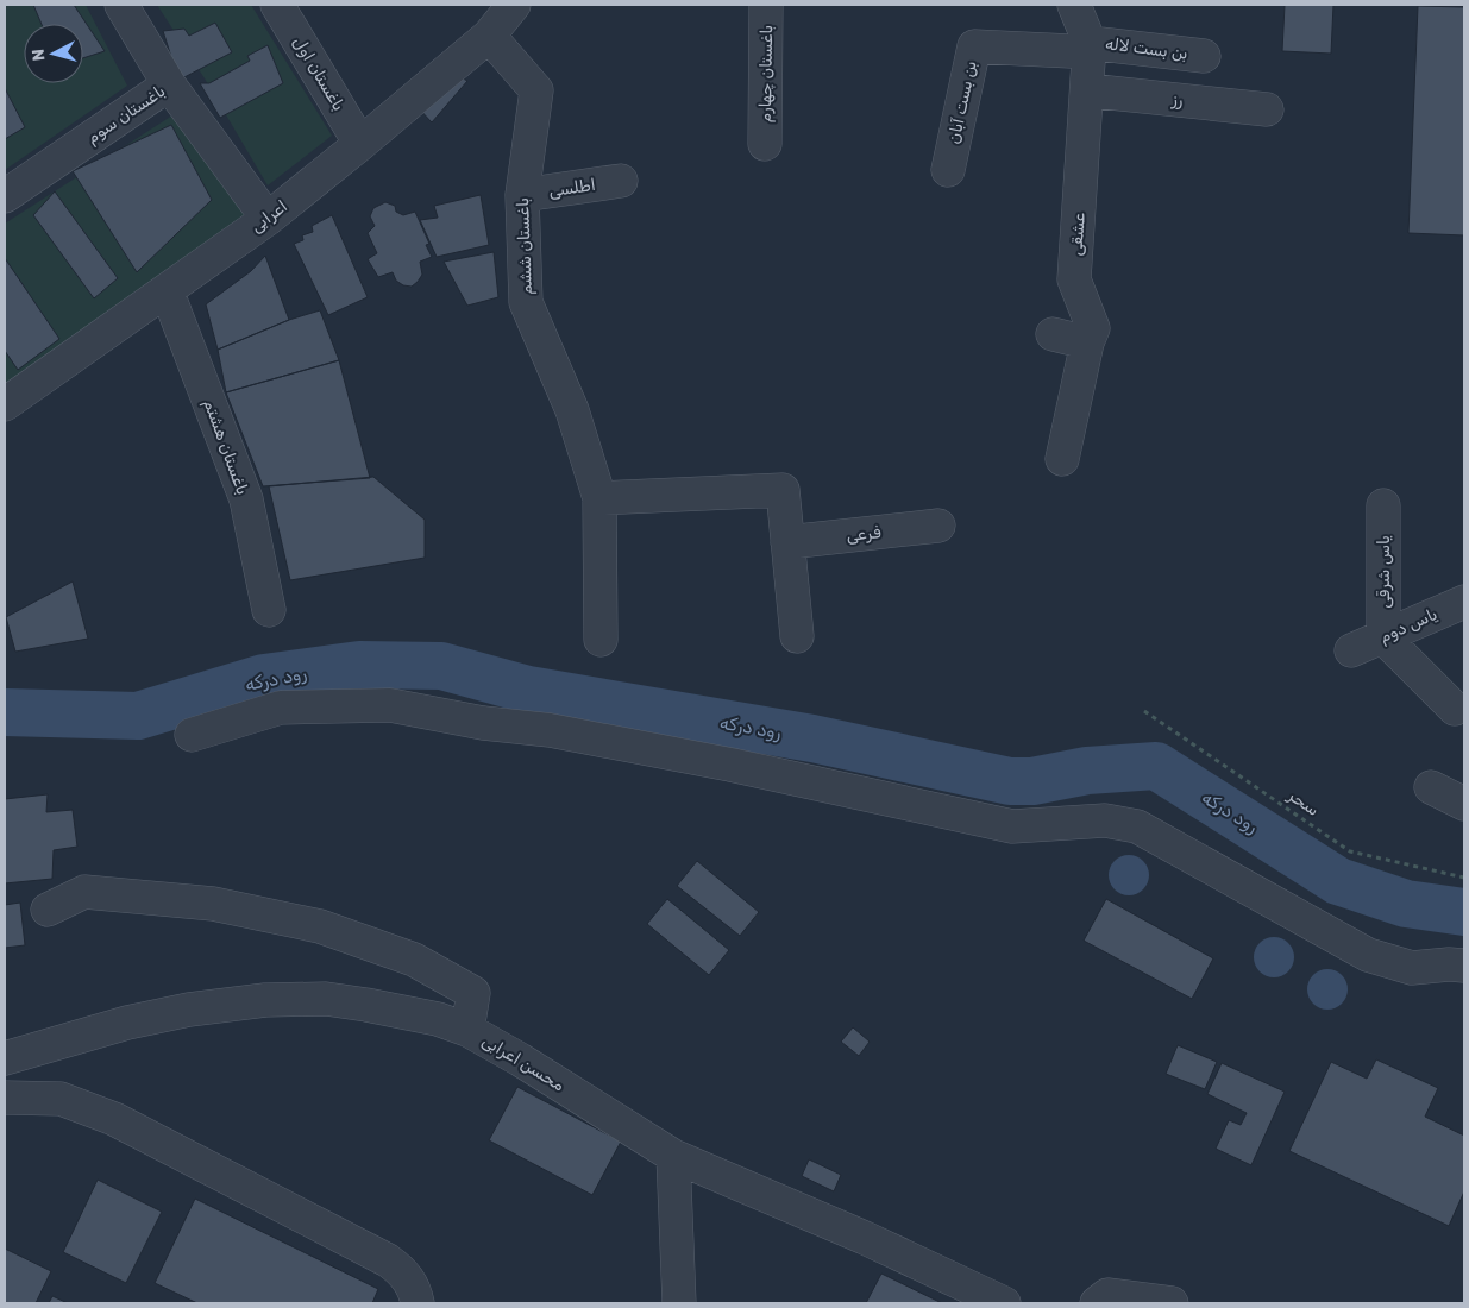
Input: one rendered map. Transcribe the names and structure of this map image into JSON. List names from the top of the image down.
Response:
{
  "streets": {
    "street": [
      "بن بست لاله",
      "باغستان اول",
      "باغستان چهارم",
      "رز",
      "بن بست آبان",
      "باغستان سوم",
      "اطلسی",
      "اعرابی",
      "عشقی",
      "باغستان ششم",
      "باغستان هشتم",
      "فرعی",
      "یاس شرقی",
      "یاس دوم",
      "محسن اعرابی"
    ],
    "path": ["سحر"]
  },
  "crossings": [
    ["بن بست لاله", "بن بست آبان"],
    ["بن بست لاله", "عشقی"],
    ["باغستان اول", "اعرابی"],
    ["رز", "عشقی"],
    ["بن بست آبان", "عشقی"],
    ["باغستان سوم", "اعرابی"],
    ["اطلسی", "باغستان ششم"],
    ["اعرابی", "باغستان ششم"],
    ["اعرابی", "باغستان هشتم"],
    ["یاس شرقی", "یاس دوم"]
  ],
  "water": ["رود درکه"],
  "north": "left"
}
